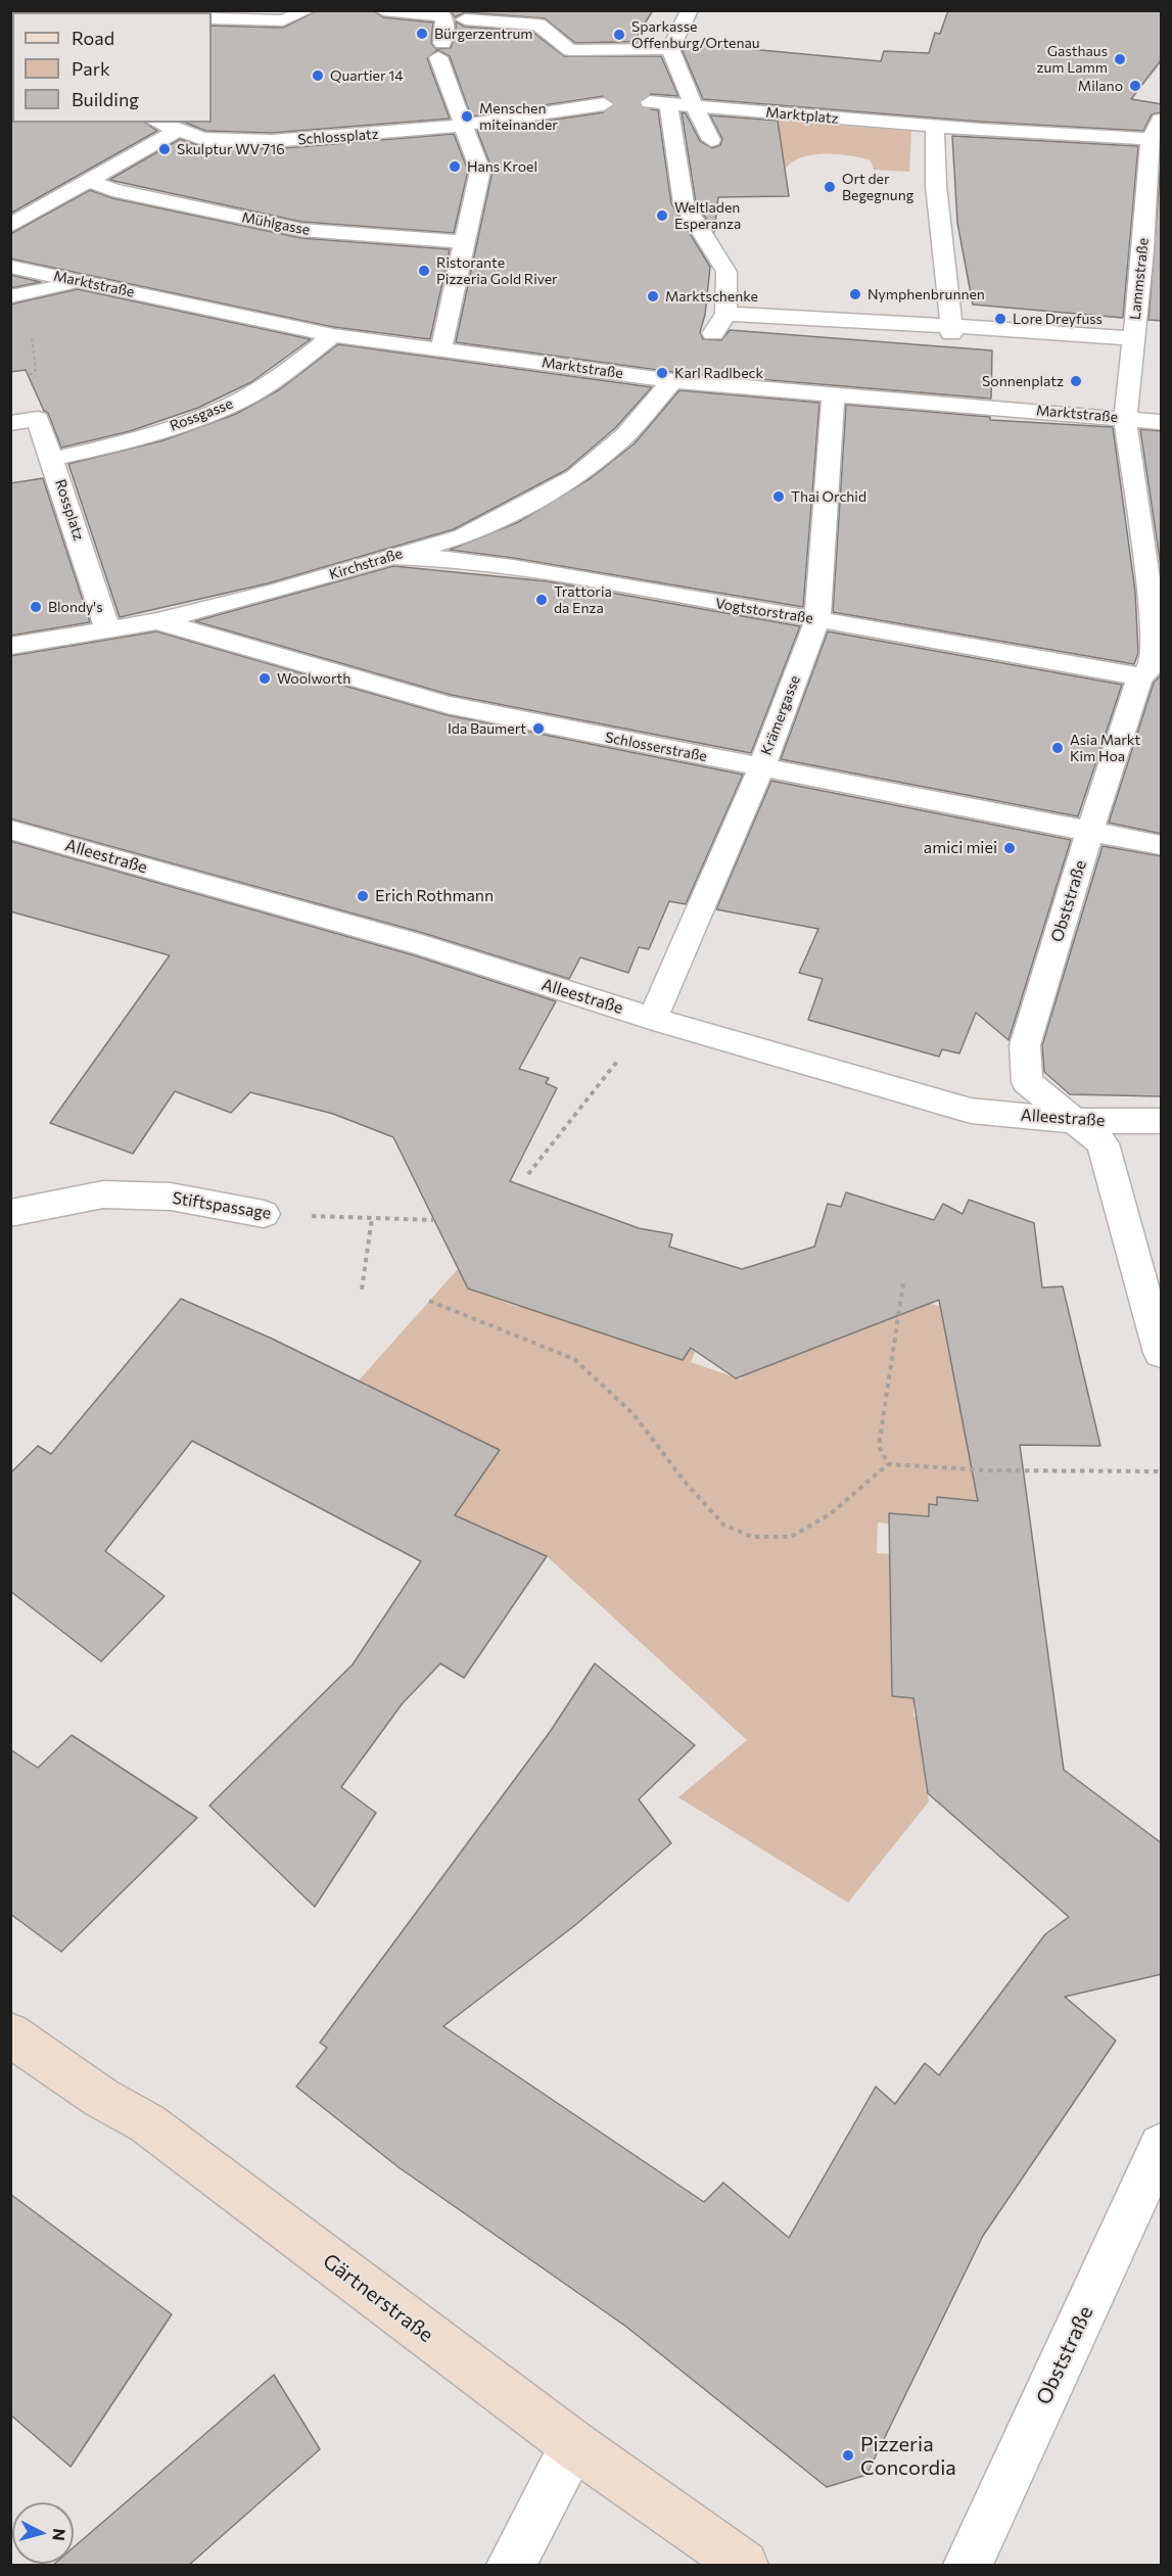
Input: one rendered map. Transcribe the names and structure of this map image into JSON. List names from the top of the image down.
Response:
{
  "streets": {
    "street": [
      "Marktplatz",
      "Schlossplatz",
      "Mühlgasse",
      "Lammstraße",
      "Marktstraße",
      "Rossgasse",
      "Rossplatz",
      "Kirchstraße",
      "Vogtstorstraße",
      "Krämergasse",
      "Schlosserstraße",
      "Alleestraße",
      "Obststraße",
      "Stiftspassage",
      "Gärtnerstraße"
    ]
  },
  "crossings": [
    ["Marktplatz", "Lammstraße"],
    ["Lammstraße", "Marktstraße"],
    ["Lammstraße", "Obststraße"],
    ["Marktstraße", "Rossgasse"],
    ["Marktstraße", "Kirchstraße"],
    ["Marktstraße", "Krämergasse"],
    ["Marktstraße", "Obststraße"],
    ["Rossgasse", "Rossplatz"],
    ["Rossplatz", "Kirchstraße"],
    ["Kirchstraße", "Vogtstorstraße"],
    ["Kirchstraße", "Schlosserstraße"],
    ["Vogtstorstraße", "Krämergasse"],
    ["Vogtstorstraße", "Obststraße"],
    ["Krämergasse", "Schlosserstraße"],
    ["Krämergasse", "Alleestraße"],
    ["Schlosserstraße", "Obststraße"],
    ["Alleestraße", "Obststraße"]
  ],
  "places": [
    "Bürgerzentrum",
    "Sparkasse Offenburg/Ortenau",
    "Gasthaus zum Lamm",
    "Quartier 14",
    "Milano",
    "Menschen miteinander",
    "Skulptur WV 716",
    "Hans Kroel",
    "Ort der Begegnung",
    "Weltladen Esperanza",
    "Ristorante Pizzeria Gold River",
    "Nymphenbrunnen",
    "Marktschenke",
    "Lore Dreyfuss",
    "Karl Radlbeck",
    "Sonnenplatz",
    "Thai Orchid",
    "Trattoria da Enza",
    "Blondy's",
    "Woolworth",
    "Ida Baumert",
    "Asia Markt Kim Hoa",
    "amici miei",
    "Erich Rothmann",
    "Pizzeria Concordia"
  ],
  "legend": ["Road", "Park", "Building"],
  "north": "right"
}
